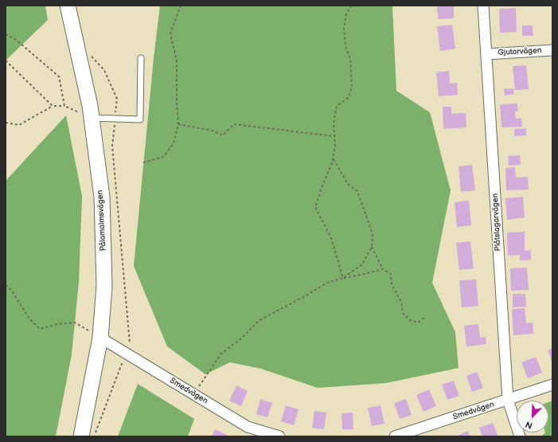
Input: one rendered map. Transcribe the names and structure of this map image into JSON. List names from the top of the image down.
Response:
{
  "streets": {
    "street": [
      "Gjutarvägen",
      "Pålamalmsvägen",
      "Plåtslagarvägen",
      "Smedvägen"
    ]
  },
  "crossings": [
    ["Gjutarvägen", "Plåtslagarvägen"],
    ["Pålamalmsvägen", "Smedvägen"],
    ["Plåtslagarvägen", "Smedvägen"]
  ],
  "north": "bottom left"
}
